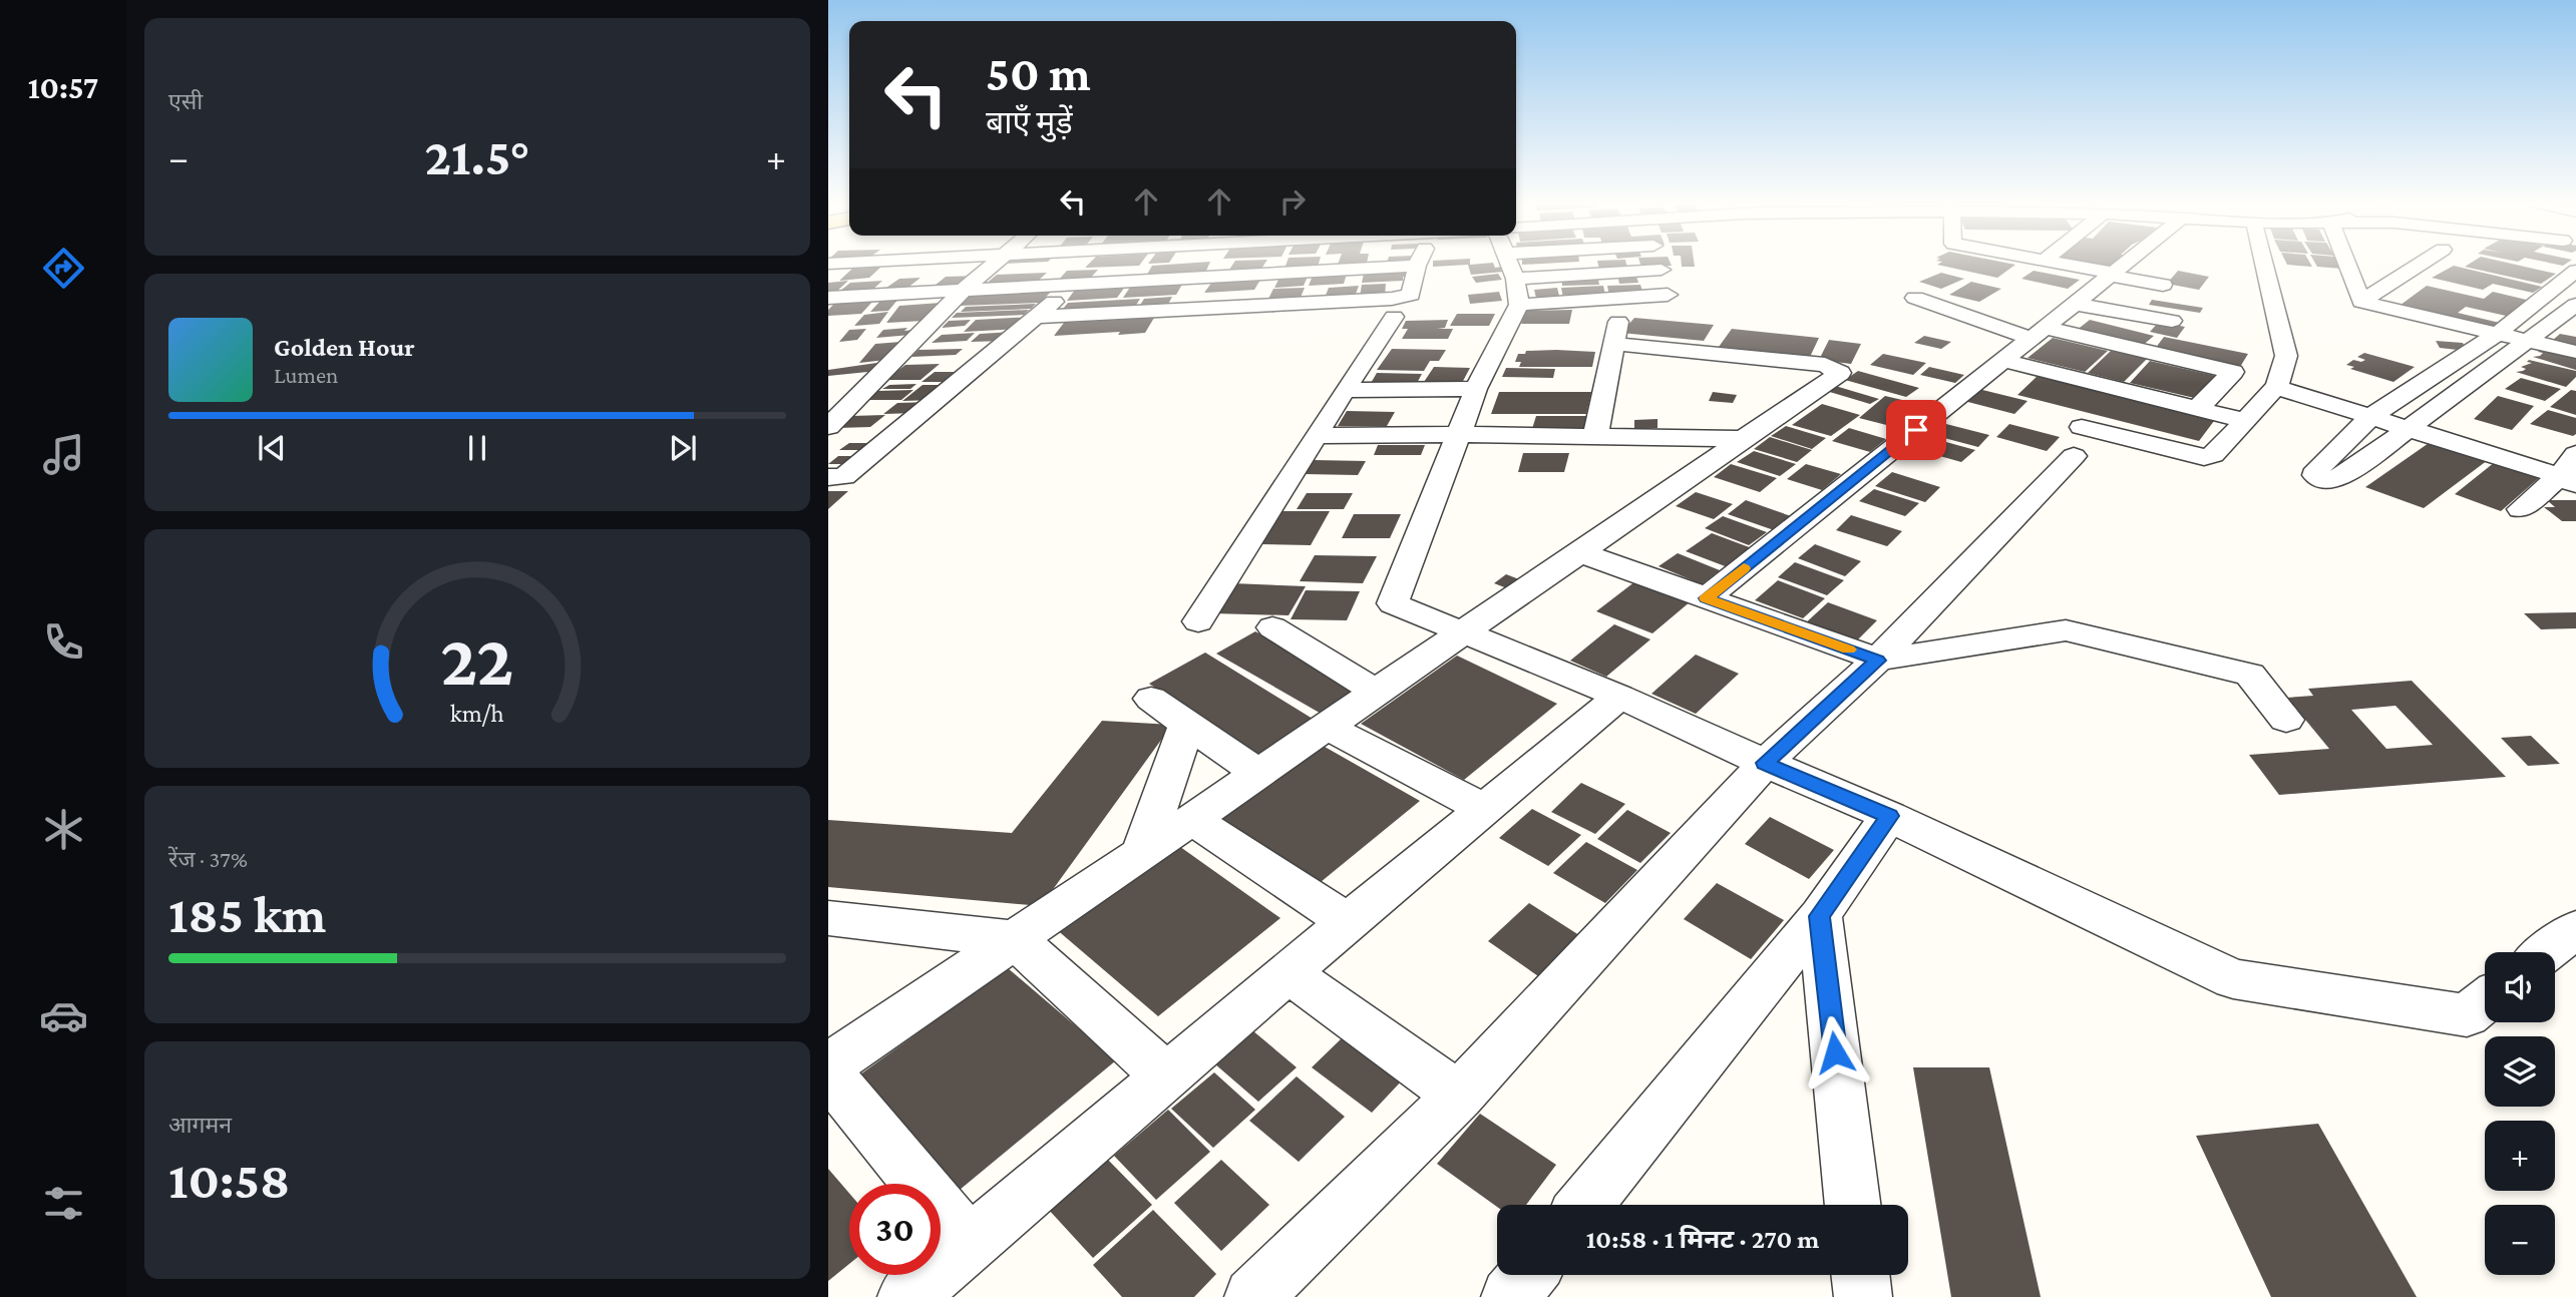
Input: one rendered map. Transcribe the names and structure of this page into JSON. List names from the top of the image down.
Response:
{
  "page": {
    "tabs": "10:57",
    "tile": [
      "एसी",
      ["रेंज · 37%", "185 km"],
      ["आगमन", "10:58"]
    ],
    "turn": ["50 m", "बाएँ मुड़ें"],
    "heat": ["−", "21.5°", "+"],
    "song": ["Golden Hour", "Lumen"],
    "map_buttons": ["+", "−"],
    "limit": "30",
    "trip": "10:58 · 1 मिनट · 270 m",
    "gauge": ["22", "km/h"]
  }
}
